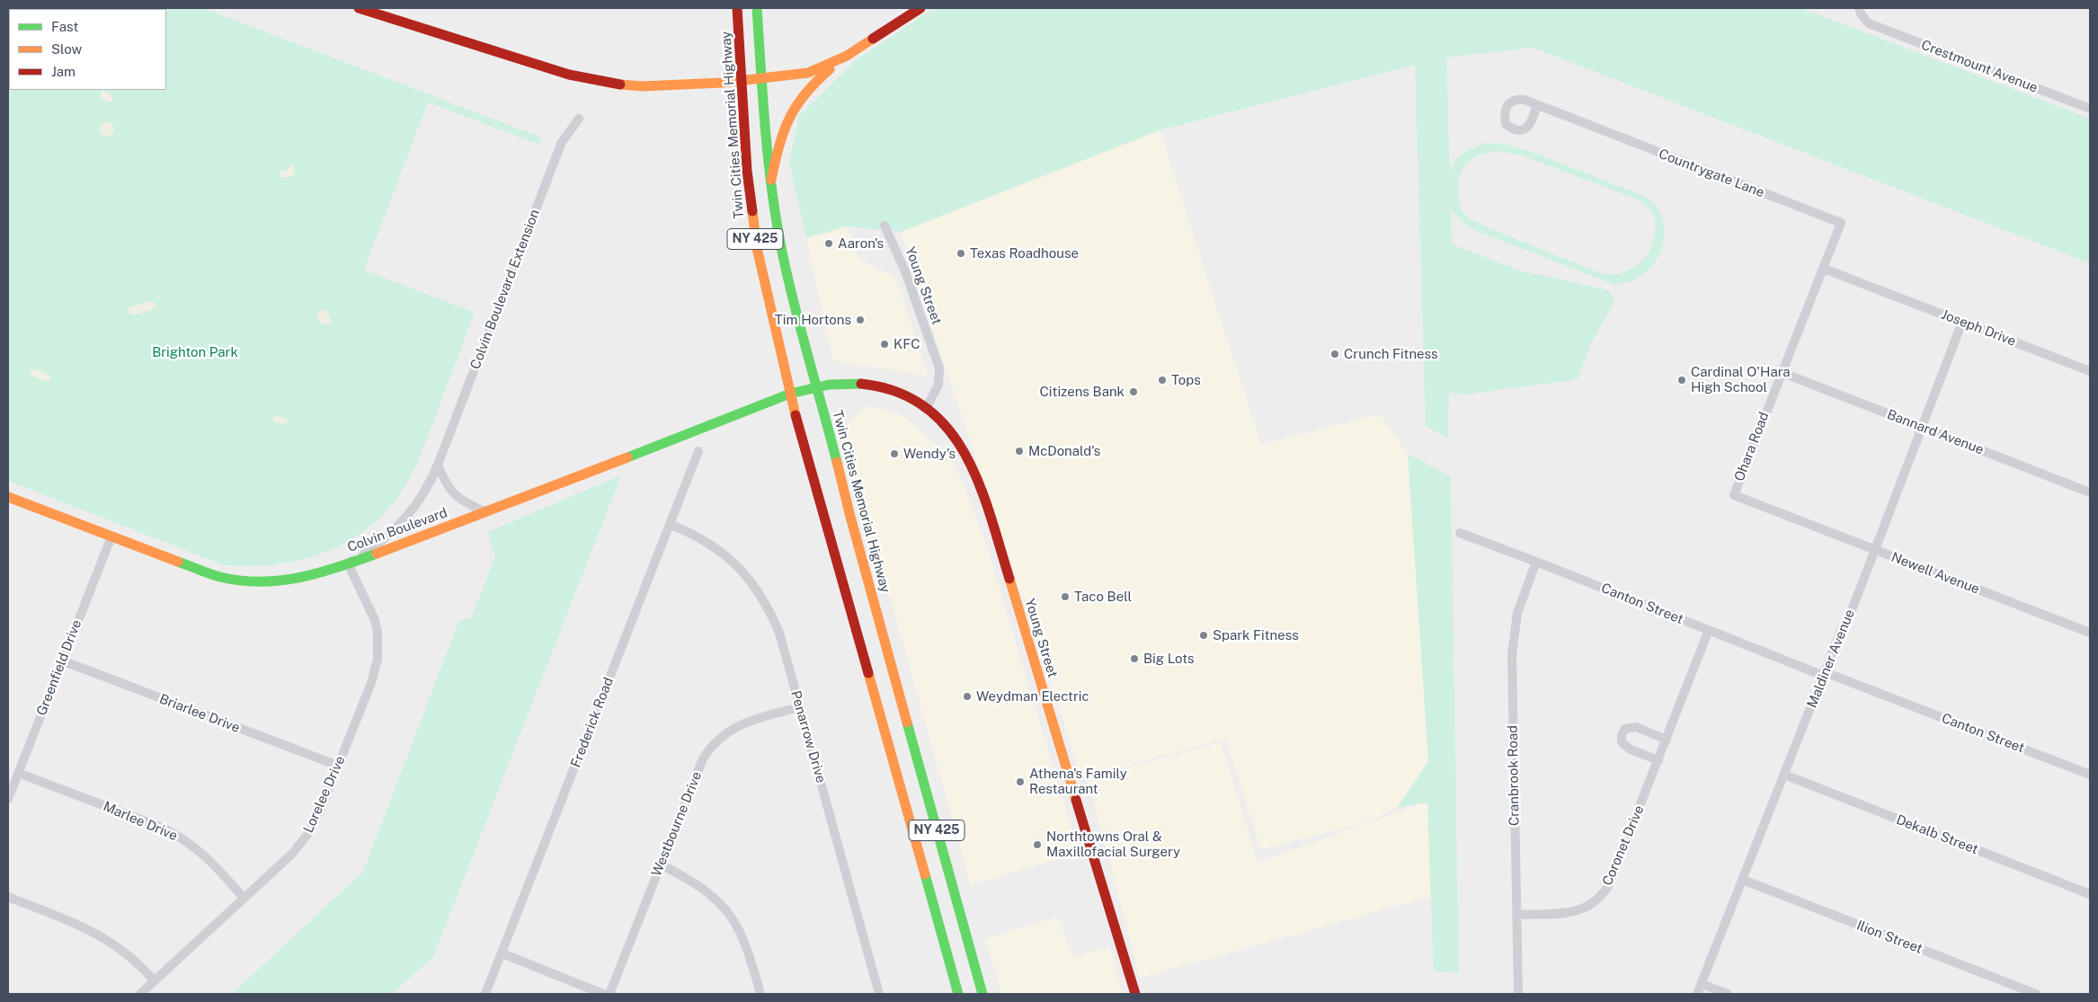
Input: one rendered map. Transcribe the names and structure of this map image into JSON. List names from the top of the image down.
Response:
{
  "streets": {
    "main road": [
      "Twin Cities Memorial Highway",
      "NY 425",
      "Young Street",
      "Colvin Boulevard"
    ],
    "street": [
      "Crestmount Avenue",
      "Countrygate Lane",
      "Colvin Boulevard Extension",
      "Joseph Drive",
      "Bannard Avenue",
      "Ohara Road",
      "Newell Avenue",
      "Canton Street",
      "Maldiner Avenue",
      "Greenfield Drive",
      "Briarlee Drive",
      "Frederick Road",
      "Penarrow Drive",
      "Cranbrook Road",
      "Lorelee Drive",
      "Marlee Drive",
      "Westbourne Drive",
      "Dekalb Street",
      "Coronet Drive",
      "Ilion Street"
    ]
  },
  "crossings": [
    ["Twin Cities Memorial Highway", "Young Street"],
    ["Twin Cities Memorial Highway", "Colvin Boulevard"],
    ["Countrygate Lane", "Joseph Drive"],
    ["Countrygate Lane", "Ohara Road"],
    ["Young Street", "Colvin Boulevard"],
    ["Colvin Boulevard Extension", "Colvin Boulevard"],
    ["Colvin Boulevard Extension", "Lorelee Drive"],
    ["Joseph Drive", "Ohara Road"],
    ["Joseph Drive", "Maldiner Avenue"],
    ["Bannard Avenue", "Ohara Road"],
    ["Bannard Avenue", "Maldiner Avenue"],
    ["Ohara Road", "Newell Avenue"],
    ["Colvin Boulevard", "Greenfield Drive"],
    ["Colvin Boulevard", "Lorelee Drive"],
    ["Newell Avenue", "Maldiner Avenue"],
    ["Canton Street", "Maldiner Avenue"],
    ["Canton Street", "Cranbrook Road"],
    ["Canton Street", "Coronet Drive"],
    ["Maldiner Avenue", "Dekalb Street"],
    ["Maldiner Avenue", "Ilion Street"],
    ["Greenfield Drive", "Briarlee Drive"],
    ["Greenfield Drive", "Marlee Drive"],
    ["Briarlee Drive", "Lorelee Drive"],
    ["Frederick Road", "Penarrow Drive"],
    ["Penarrow Drive", "Westbourne Drive"],
    ["Cranbrook Road", "Coronet Drive"],
    ["Lorelee Drive", "Marlee Drive"]
  ],
  "parks": ["Brighton Park"],
  "places": [
    "Aaron's",
    "Texas Roadhouse",
    "Tim Hortons",
    "KFC",
    "Crunch Fitness",
    "Tops",
    "Cardinal O'Hara High School",
    "Citizens Bank",
    "McDonald's",
    "Wendy's",
    "Taco Bell",
    "Spark Fitness",
    "Big Lots",
    "Weydman Electric",
    "Athena's Family Restaurant",
    "Northtowns Oral & Maxillofacial Surgery"
  ],
  "legend": ["Fast", "Slow", "Jam"]
}
